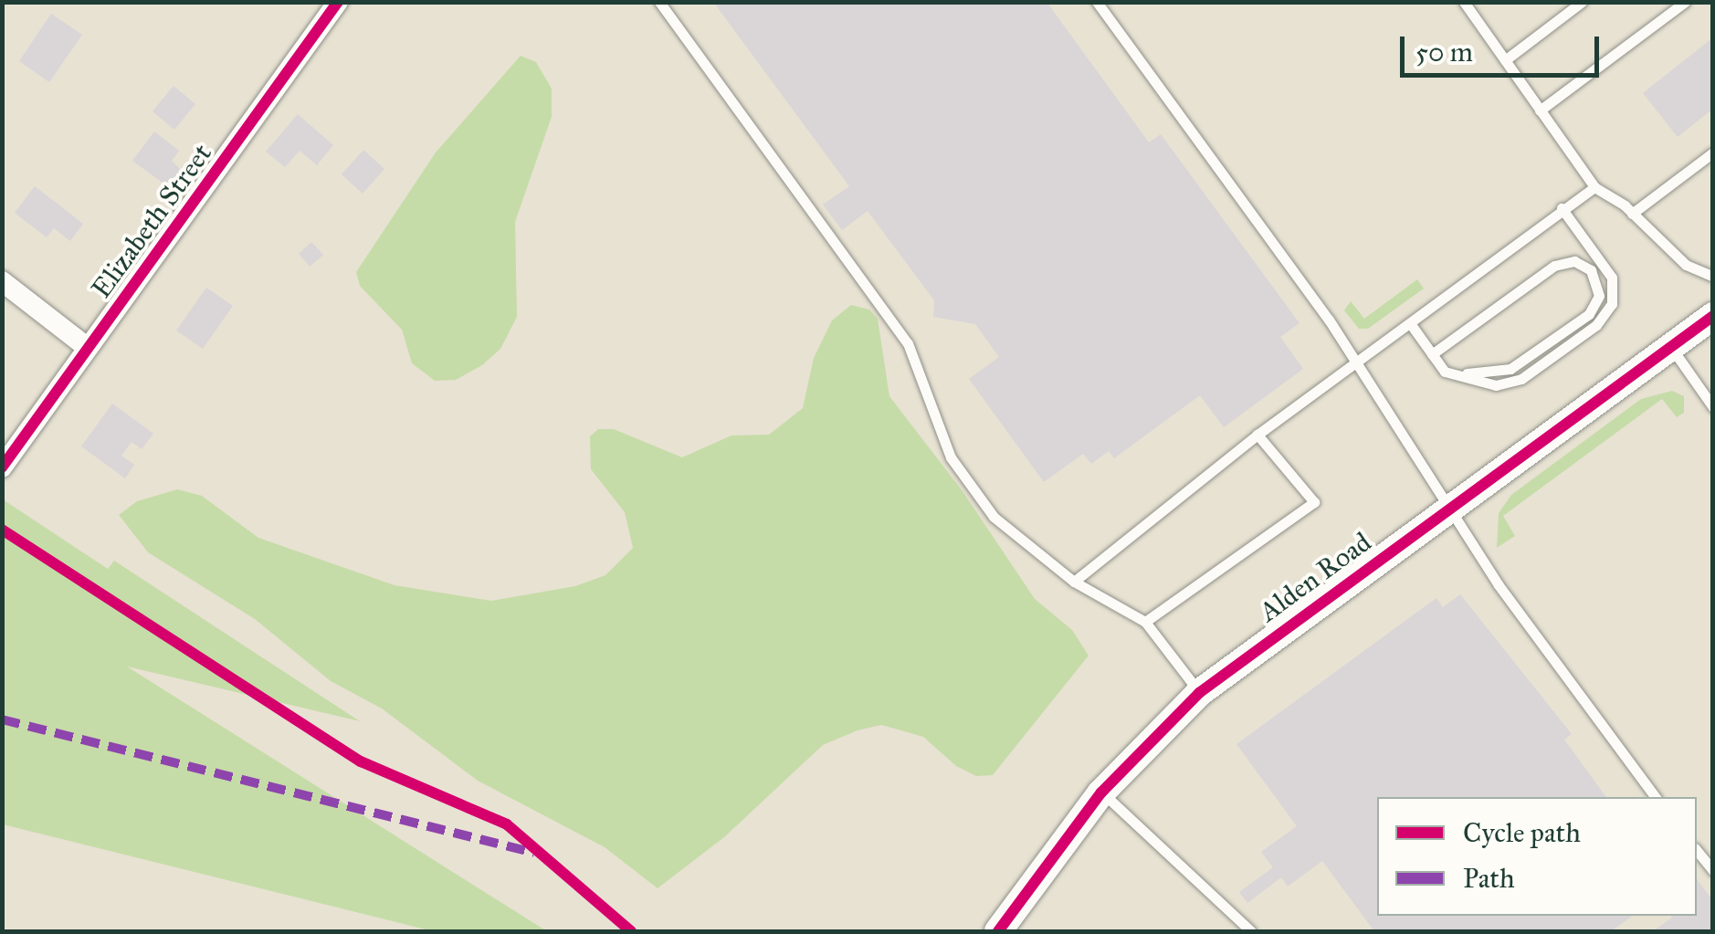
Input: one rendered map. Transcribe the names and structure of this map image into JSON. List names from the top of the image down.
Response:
{
  "streets": {
    "street": ["Elizabeth Street", "Alden Road"]
  },
  "legend": ["Cycle path", "Path"],
  "scale_bar": "50 m"
}
